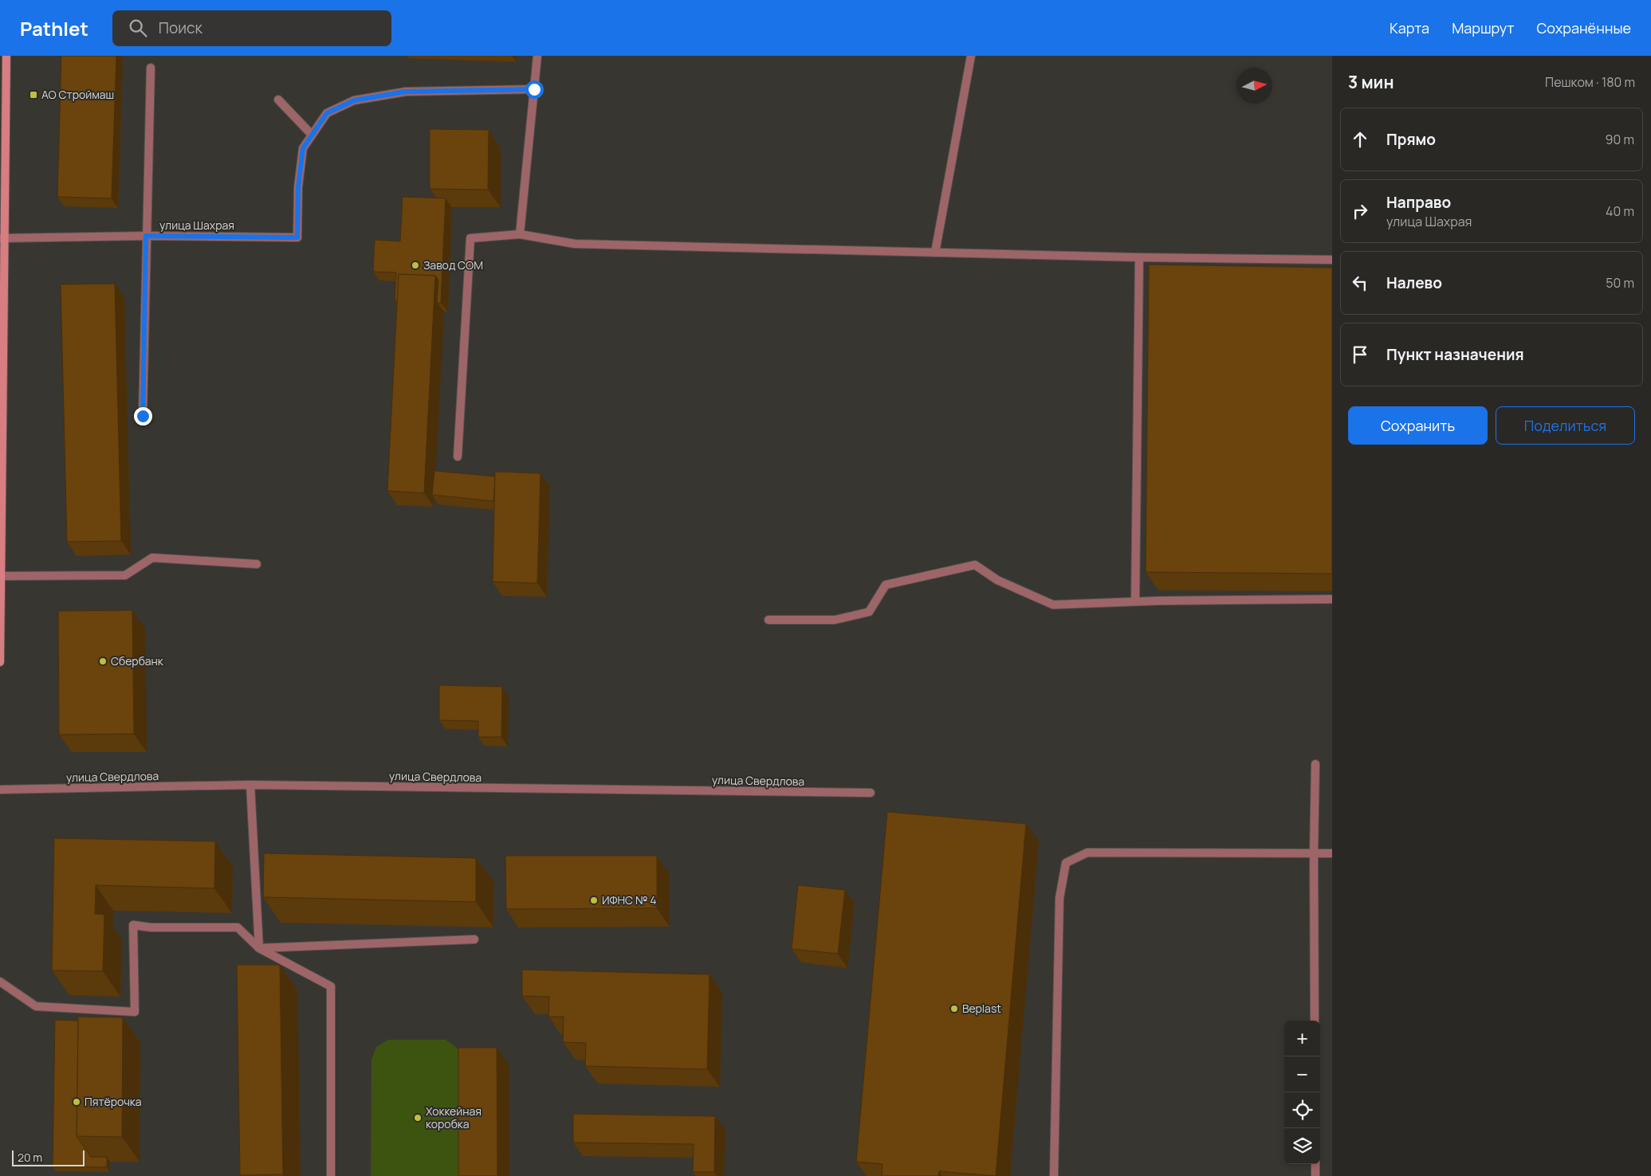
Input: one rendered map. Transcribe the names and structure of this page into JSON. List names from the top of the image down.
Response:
{
  "streets": {
    "street": ["улица Шахрая", "улица Свердлова"]
  },
  "places": {
    "transit": ["АО Строймаш"],
    "other": [
      "Завод СОМ",
      "Сбербанк",
      "ИФНС № 4",
      "Beplast",
      "Пятёрочка",
      "Хоккейная коробка"
    ]
  },
  "scale_bar": "20 m",
  "north": "right",
  "page": {
    "header": "Pathlet",
    "search": "Поиск",
    "nav": ["Карта", "Маршрут", "Сохранённые"],
    "heading": ["3 мин", "Пешком · 180 m"],
    "list": [
      ["Прямо", "90 m"],
      ["Направо", "улица Шахрая", "40 m"],
      ["Налево", "50 m"],
      "Пункт назначения"
    ],
    "buttons": ["Сохранить", "Поделиться"],
    "map_buttons": ["+", "−"],
    "scale": "20 m"
  }
}
